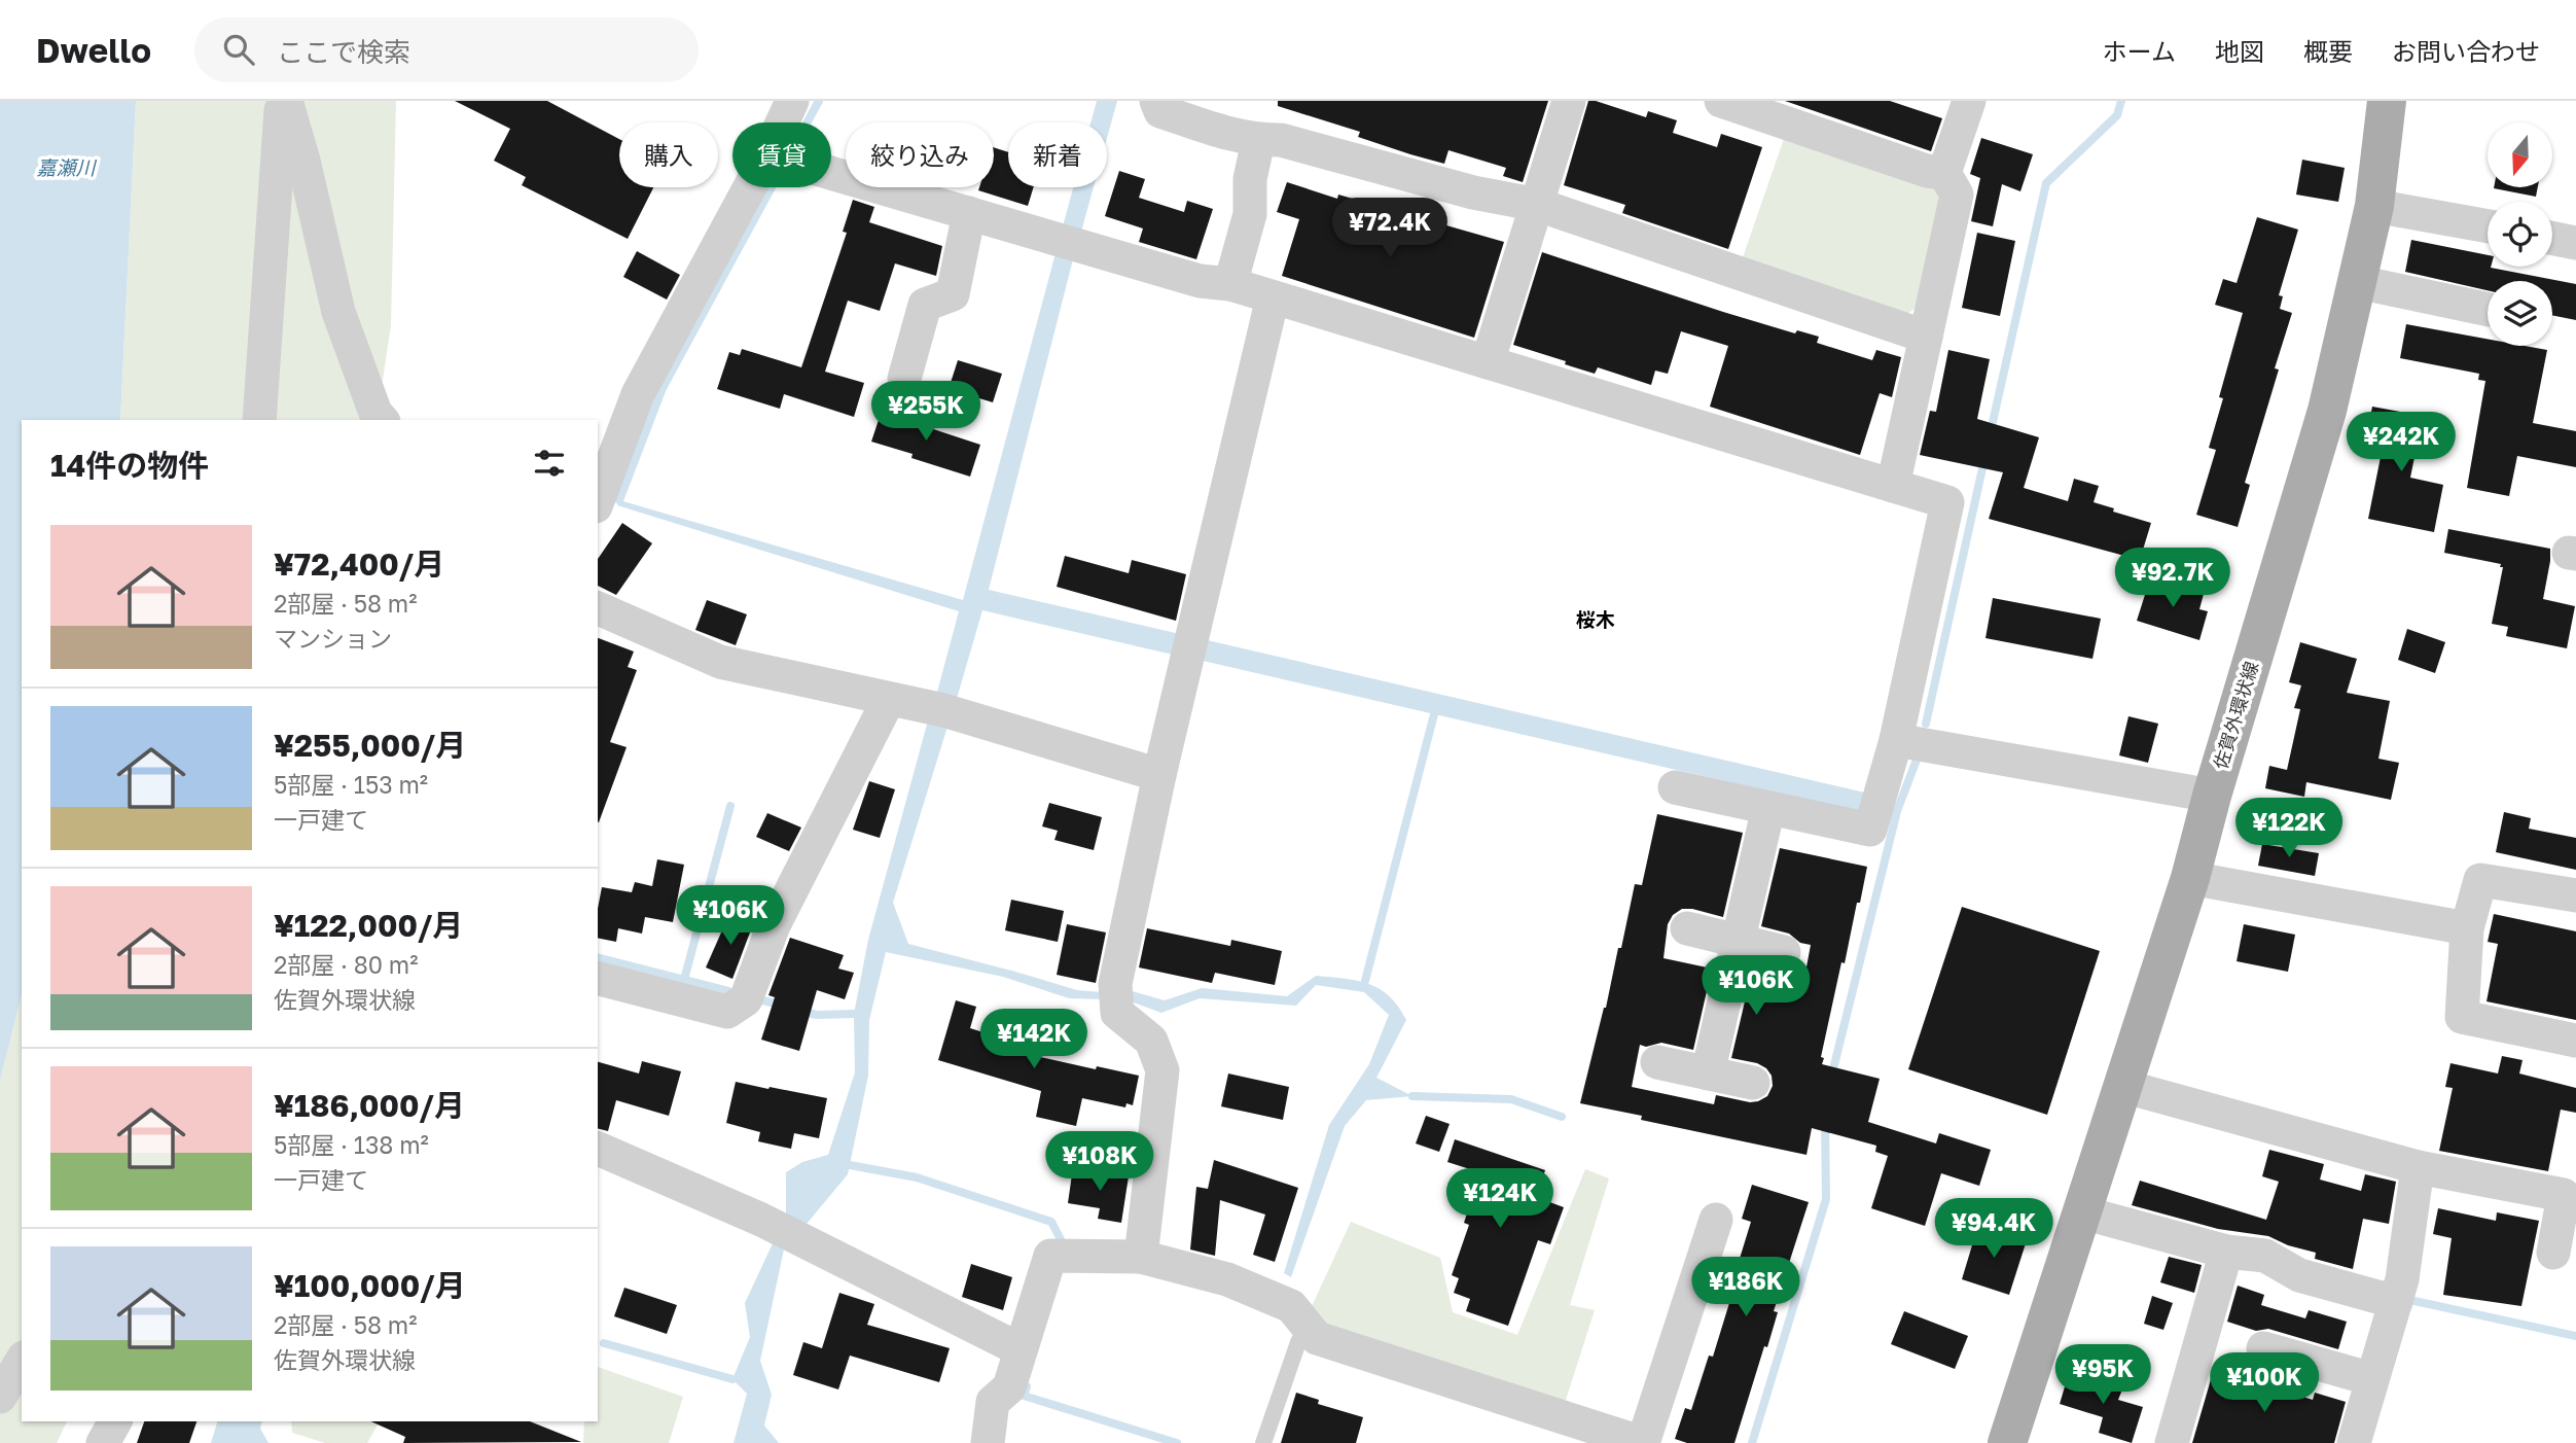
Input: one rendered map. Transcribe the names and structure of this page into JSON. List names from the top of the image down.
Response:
{
  "streets": {
    "main road": ["佐賀外環状線"]
  },
  "districts": ["桜木"],
  "water": ["嘉瀬川"],
  "north": "bottom",
  "page": {
    "header": "Dwello",
    "search": "ここで検索",
    "nav": [
      "ホーム",
      "地図",
      "概要",
      "お問い合わせ"
    ],
    "chip": [
      "購入",
      "賃貸",
      "絞り込み",
      "新着"
    ],
    "price": [
      "¥72.4K",
      "¥255K",
      "¥242K",
      "¥92.7K",
      "¥122K",
      "¥106K",
      "¥106K",
      "¥142K",
      "¥108K",
      "¥124K",
      "¥94.4K",
      "¥186K",
      "¥95K",
      "¥100K"
    ],
    "heading": "14件の物件",
    "list": [
      {
        "name": "¥72,400/月",
        "note": "2部屋 · 58 m² · マンション"
      },
      {
        "name": "¥255,000/月",
        "note": "5部屋 · 153 m² · 一戸建て"
      },
      {
        "name": "¥122,000/月",
        "note": "2部屋 · 80 m² · 佐賀外環状線"
      },
      {
        "name": "¥186,000/月",
        "note": "5部屋 · 138 m² · 一戸建て"
      },
      {
        "name": "¥100,000/月",
        "note": "2部屋 · 58 m² · 佐賀外環状線"
      }
    ]
  }
}
